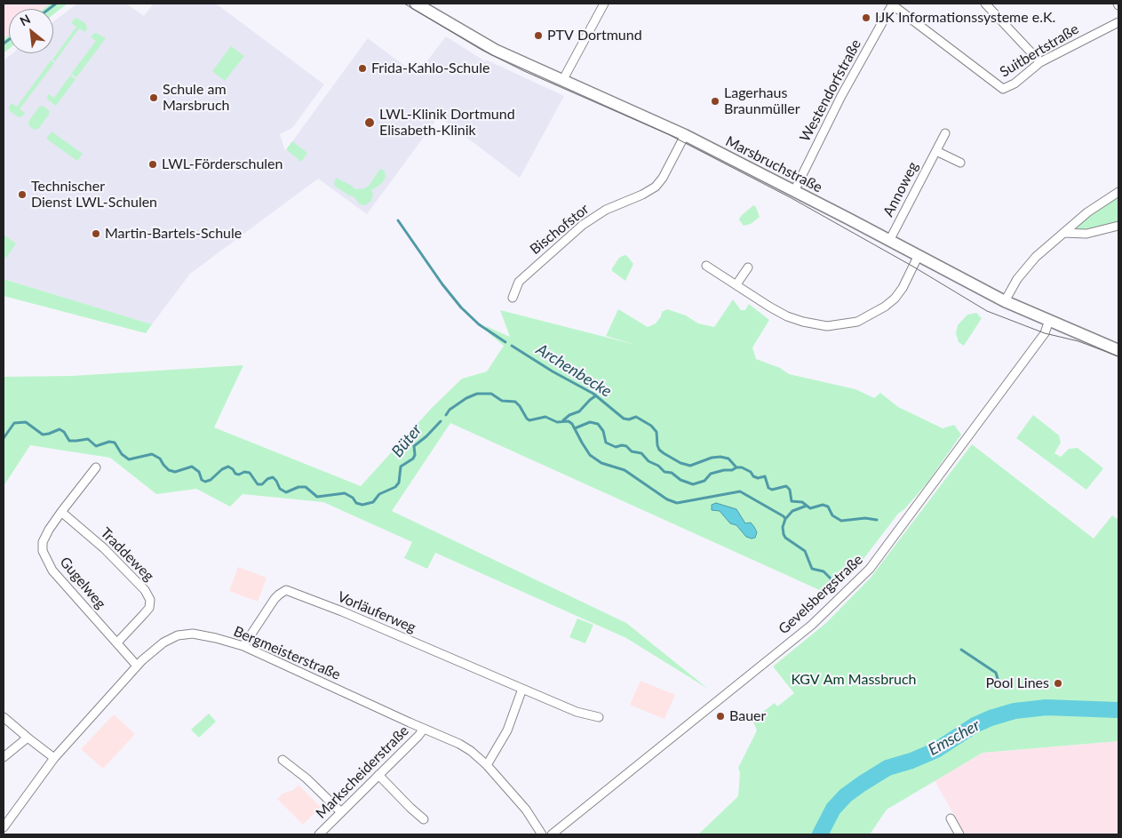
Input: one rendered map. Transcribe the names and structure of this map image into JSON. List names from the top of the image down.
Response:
{
  "streets": {
    "street": [
      "Suitbertstraße",
      "Westendorfstraße",
      "Marsbruchstraße",
      "Annoweg",
      "Bischofstor",
      "Traddeweg",
      "Gugelweg",
      "Gevelsbergstraße",
      "Vorläuferweg",
      "Bergmeisterstraße",
      "Markscheiderstraße"
    ]
  },
  "crossings": [
    ["Suitbertstraße", "Westendorfstraße"],
    ["Westendorfstraße", "Marsbruchstraße"],
    ["Marsbruchstraße", "Annoweg"],
    ["Marsbruchstraße", "Bischofstor"],
    ["Marsbruchstraße", "Gevelsbergstraße"],
    ["Traddeweg", "Gugelweg"],
    ["Gugelweg", "Bergmeisterstraße"],
    ["Vorläuferweg", "Bergmeisterstraße"],
    ["Bergmeisterstraße", "Markscheiderstraße"]
  ],
  "water": ["Archenbecke", "Büter", "Emscher"],
  "parks": ["KGV Am Massbruch"],
  "places": [
    "IJK Informationssysteme e.K.",
    "PTV Dortmund",
    "Frida-Kahlo-Schule",
    "Schule am Marsbruch",
    "Lagerhaus Braunmüller",
    "LWL-Klinik Dortmund Elisabeth-Klinik",
    "LWL-Förderschulen",
    "Technischer Dienst LWL-Schulen",
    "Martin-Bartels-Schule",
    "Pool Lines",
    "Bauer"
  ],
  "north": "top left"
}
